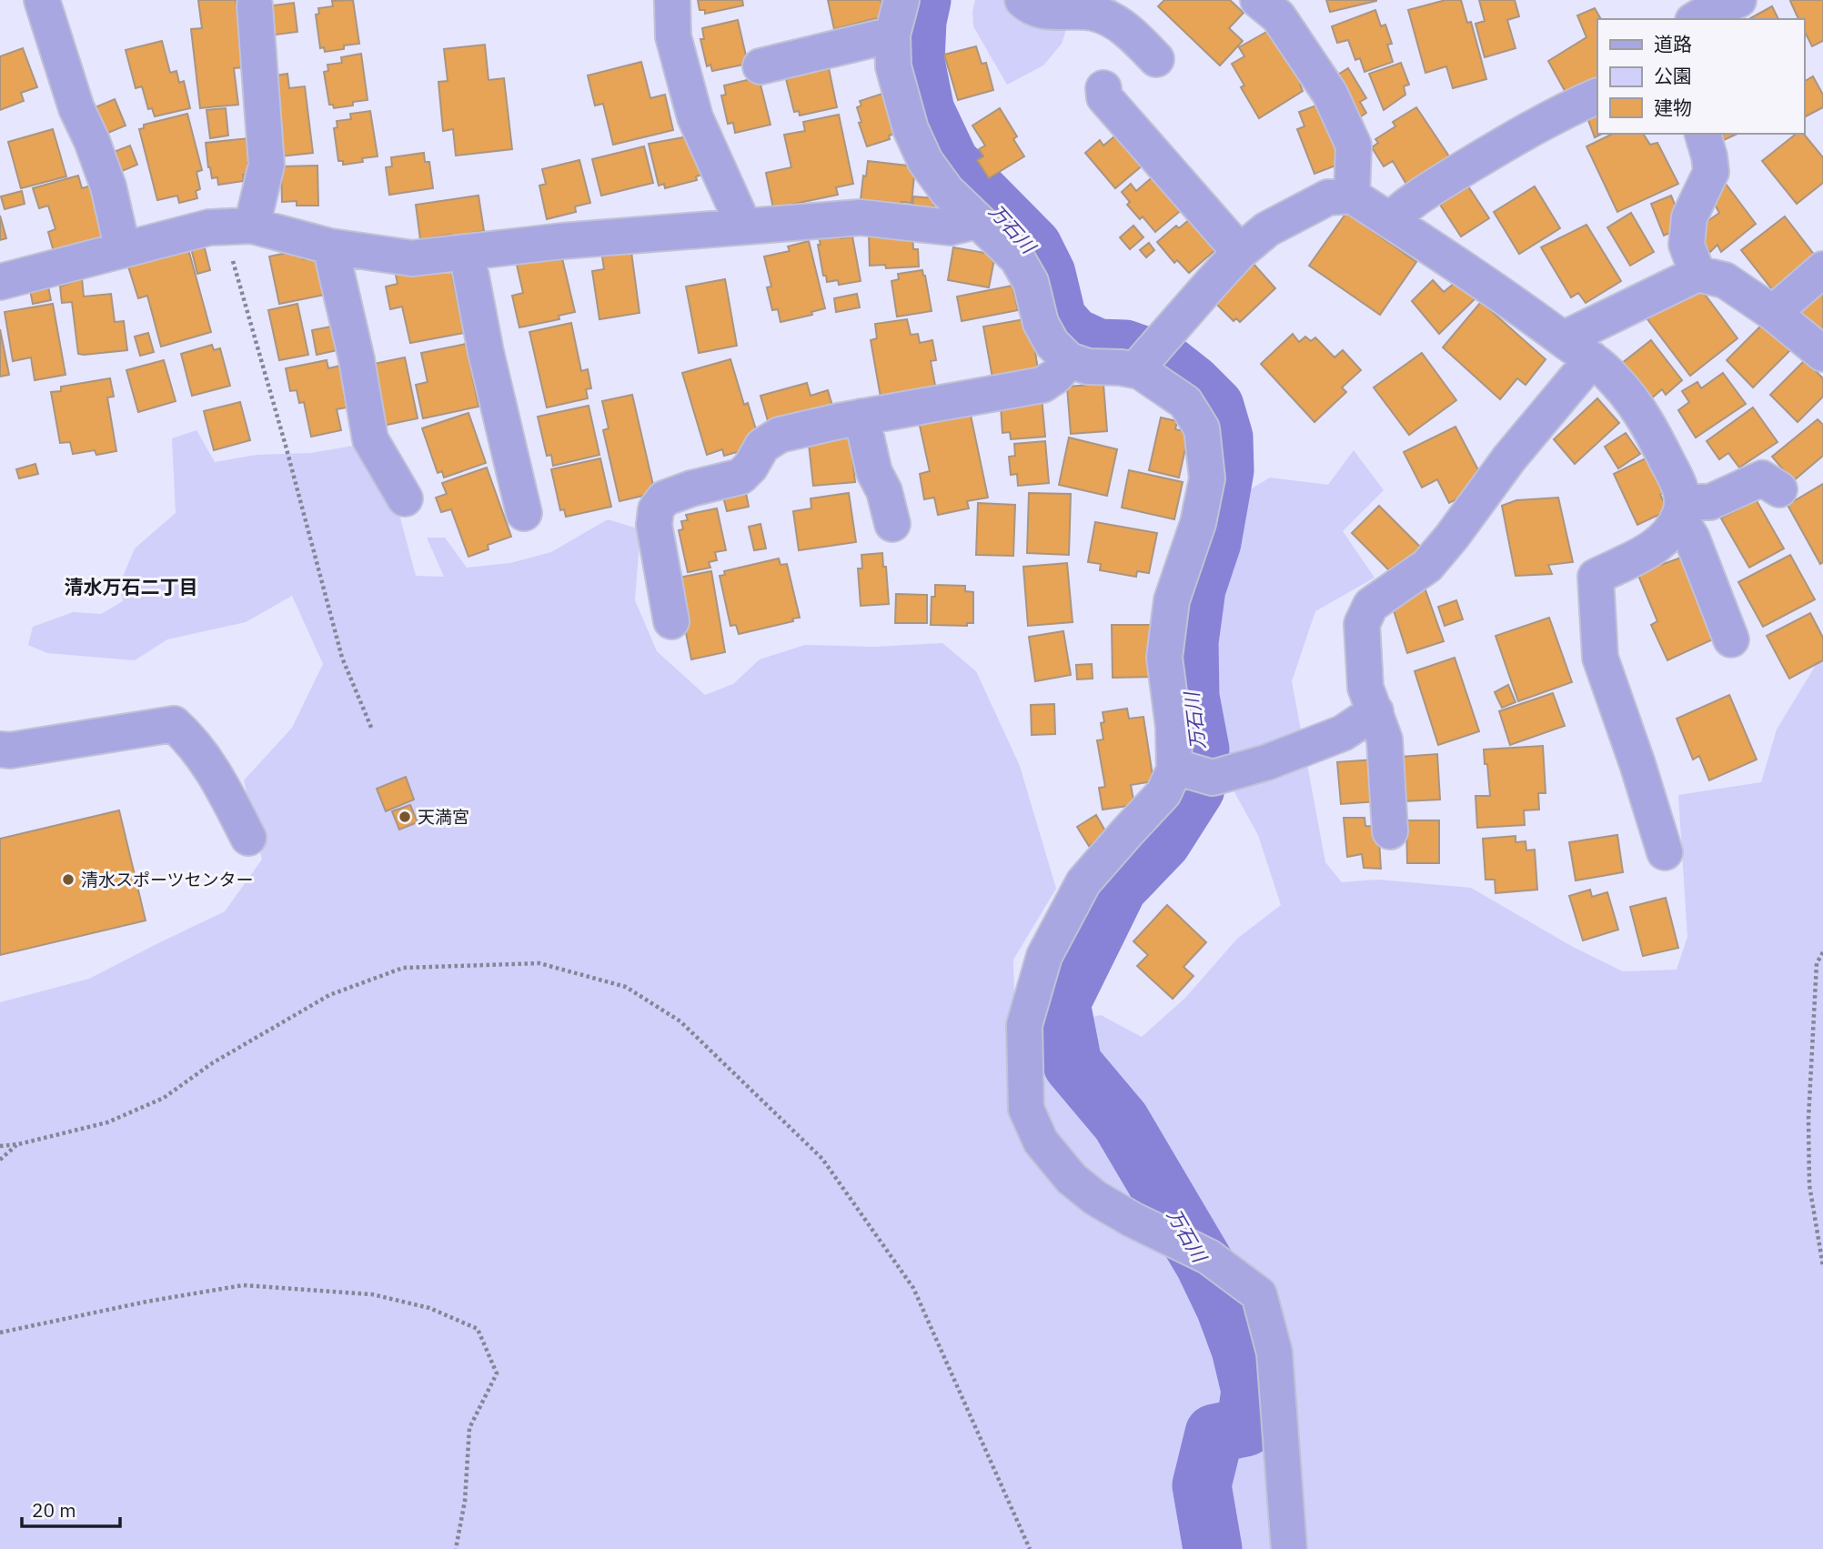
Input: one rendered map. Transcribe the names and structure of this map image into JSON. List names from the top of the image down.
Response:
{
  "districts": ["清水万石二丁目"],
  "water": ["万石川"],
  "places": ["天満宮", "清水スポーツセンター"],
  "legend": ["道路", "公園", "建物"],
  "scale_bar": "20 m"
}
